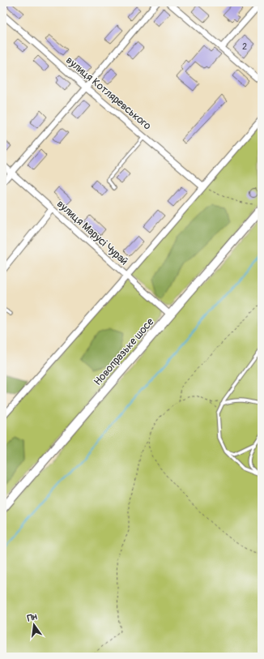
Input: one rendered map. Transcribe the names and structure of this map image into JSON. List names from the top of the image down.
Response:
{
  "streets": {
    "main road": ["Новопразьке шосе"],
    "street": ["вулиця Котляревського", "вулиця Марусі Чурай"]
  },
  "crossings": [
    ["вулиця Марусі Чурай", "Новопразьке шосе"]
  ],
  "house_numbers": ["2"],
  "north": "top"
}
